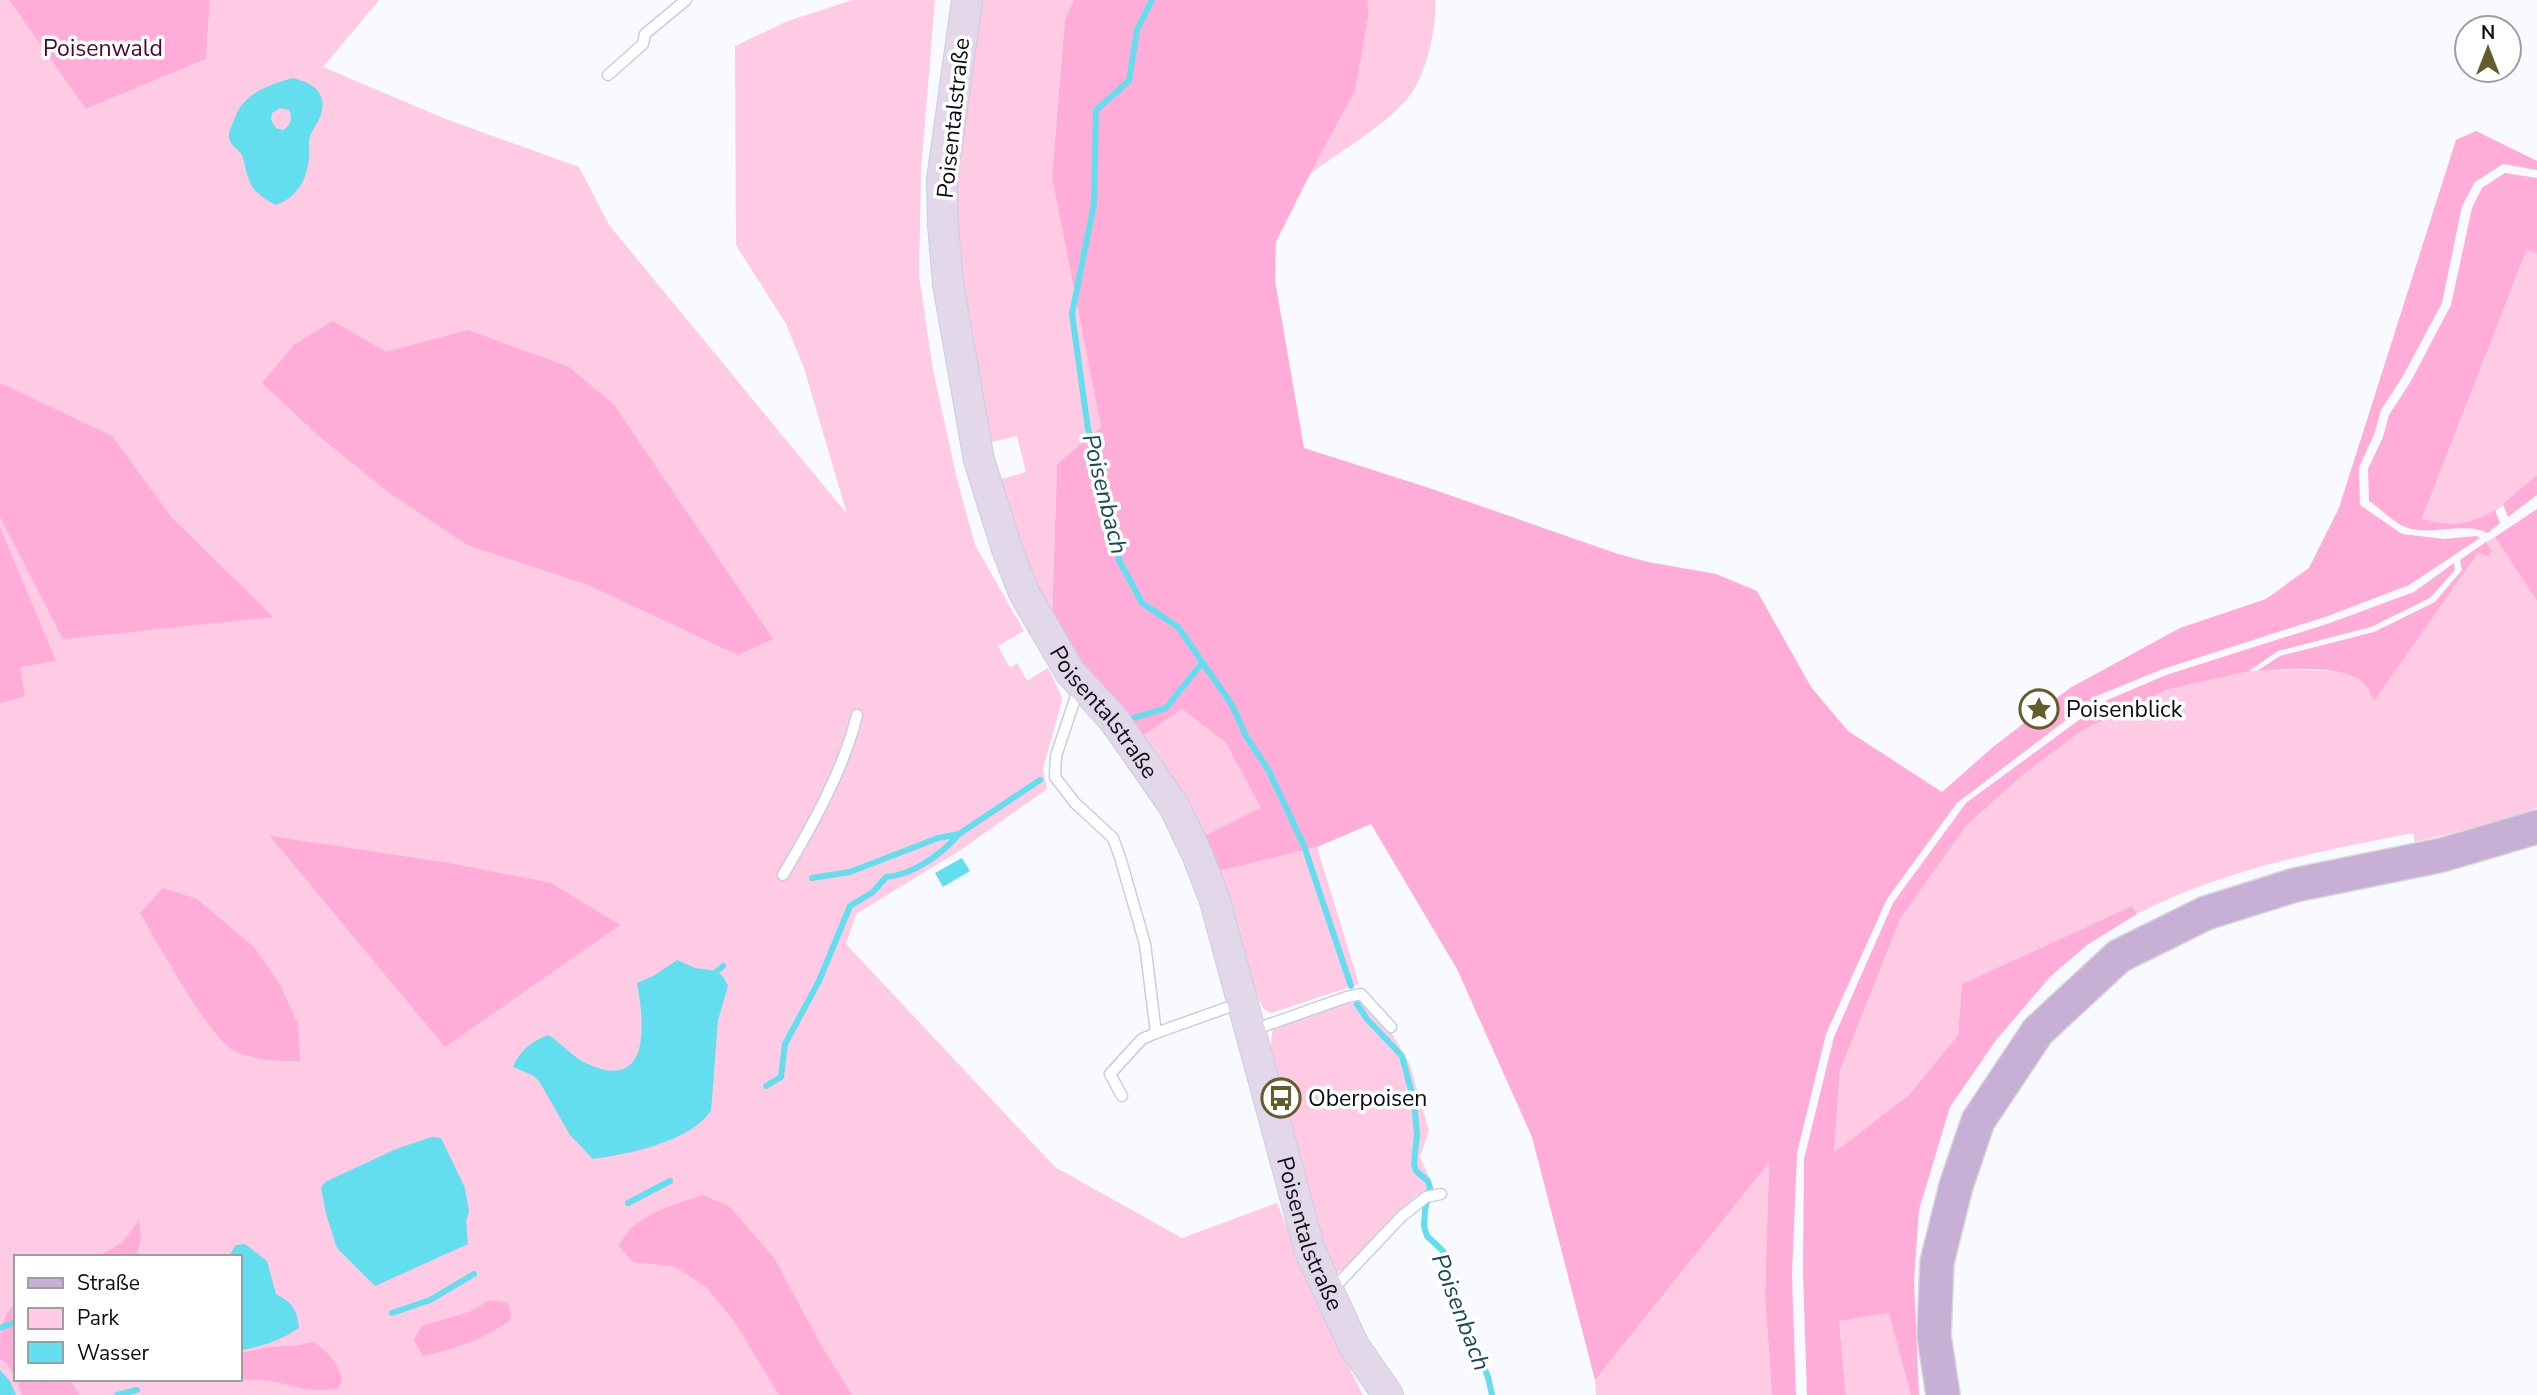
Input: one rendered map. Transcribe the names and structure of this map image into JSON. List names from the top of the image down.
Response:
{
  "streets": {
    "main road": ["Poisentalstraße"]
  },
  "water": ["Poisenbach"],
  "parks": ["Poisenwald"],
  "places": {
    "place": ["Poisenblick"],
    "bus stop": ["Oberpoisen"]
  },
  "legend": ["Straße", "Park", "Wasser"],
  "north": "top"
}
